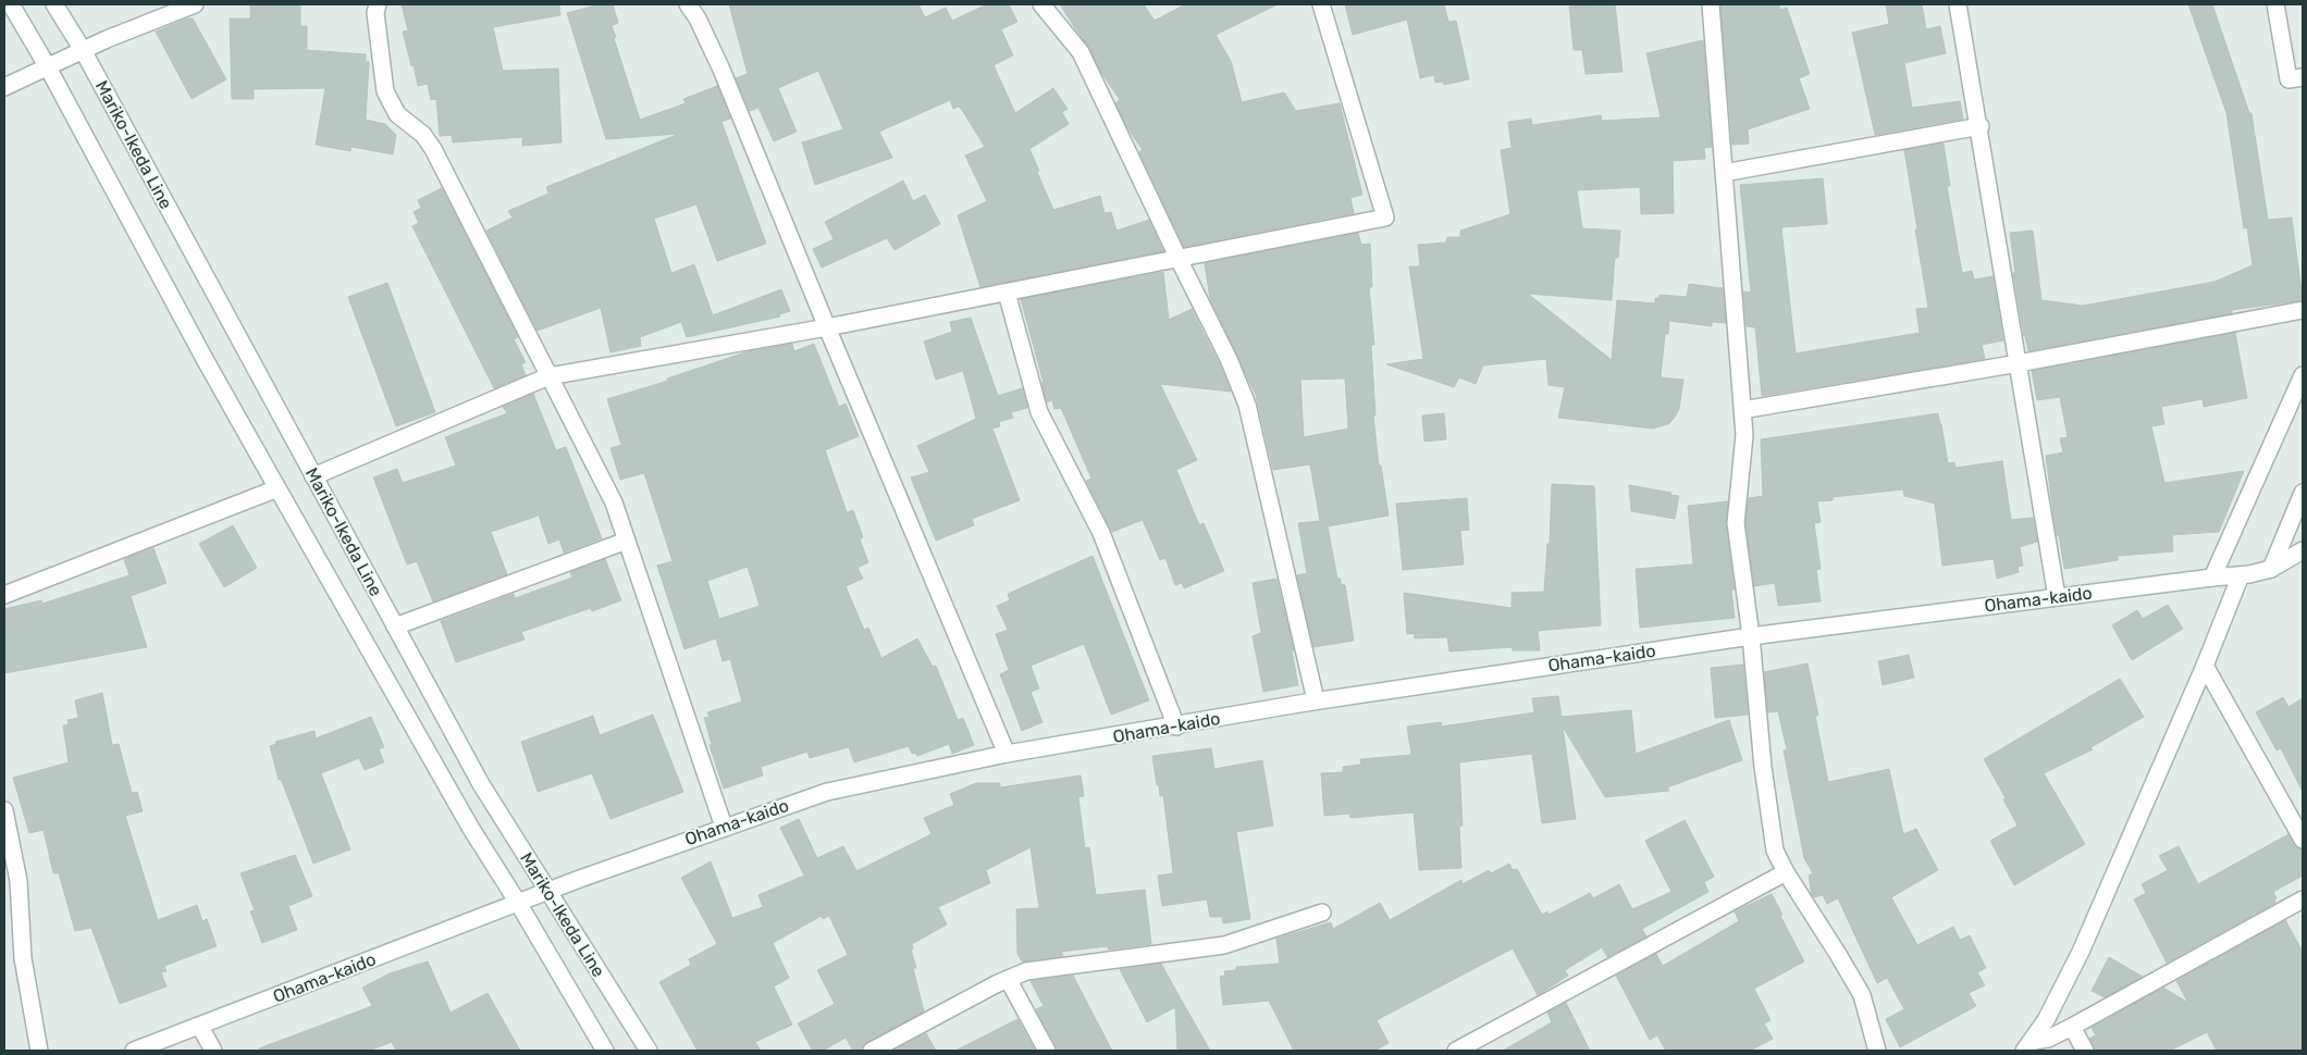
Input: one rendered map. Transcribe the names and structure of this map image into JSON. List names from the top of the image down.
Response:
{
  "streets": {
    "street": ["Mariko-Ikeda Line", "Ohama-kaido"]
  },
  "crossings": [
    ["Mariko-Ikeda Line", "Ohama-kaido"]
  ]
}
